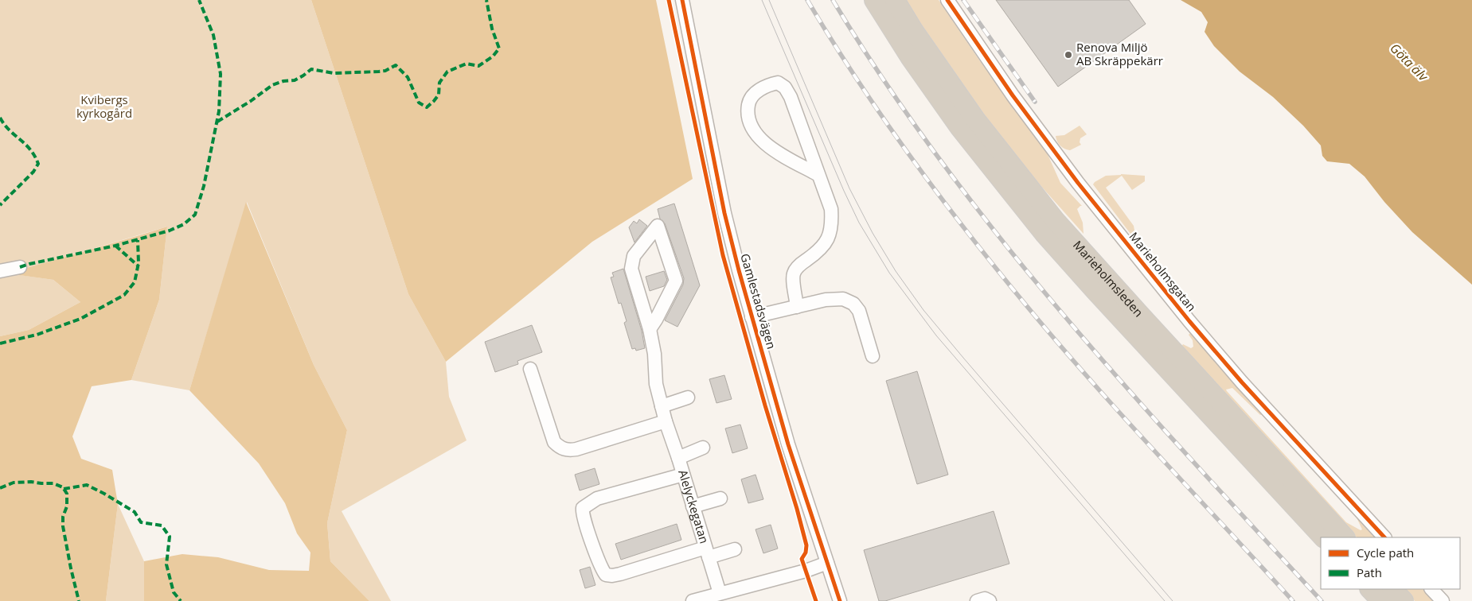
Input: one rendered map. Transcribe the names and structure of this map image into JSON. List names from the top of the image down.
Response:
{
  "streets": {
    "highway": ["Marieholmsleden"],
    "street": ["Marieholmsgatan", "Gamlestadsvägen", "Alelyckegatan"]
  },
  "water": ["Göta älv"],
  "parks": ["Kvibergs kyrkogård"],
  "places": ["Renova Miljö AB Skräppekärr"],
  "legend": ["Cycle path", "Path"]
}
